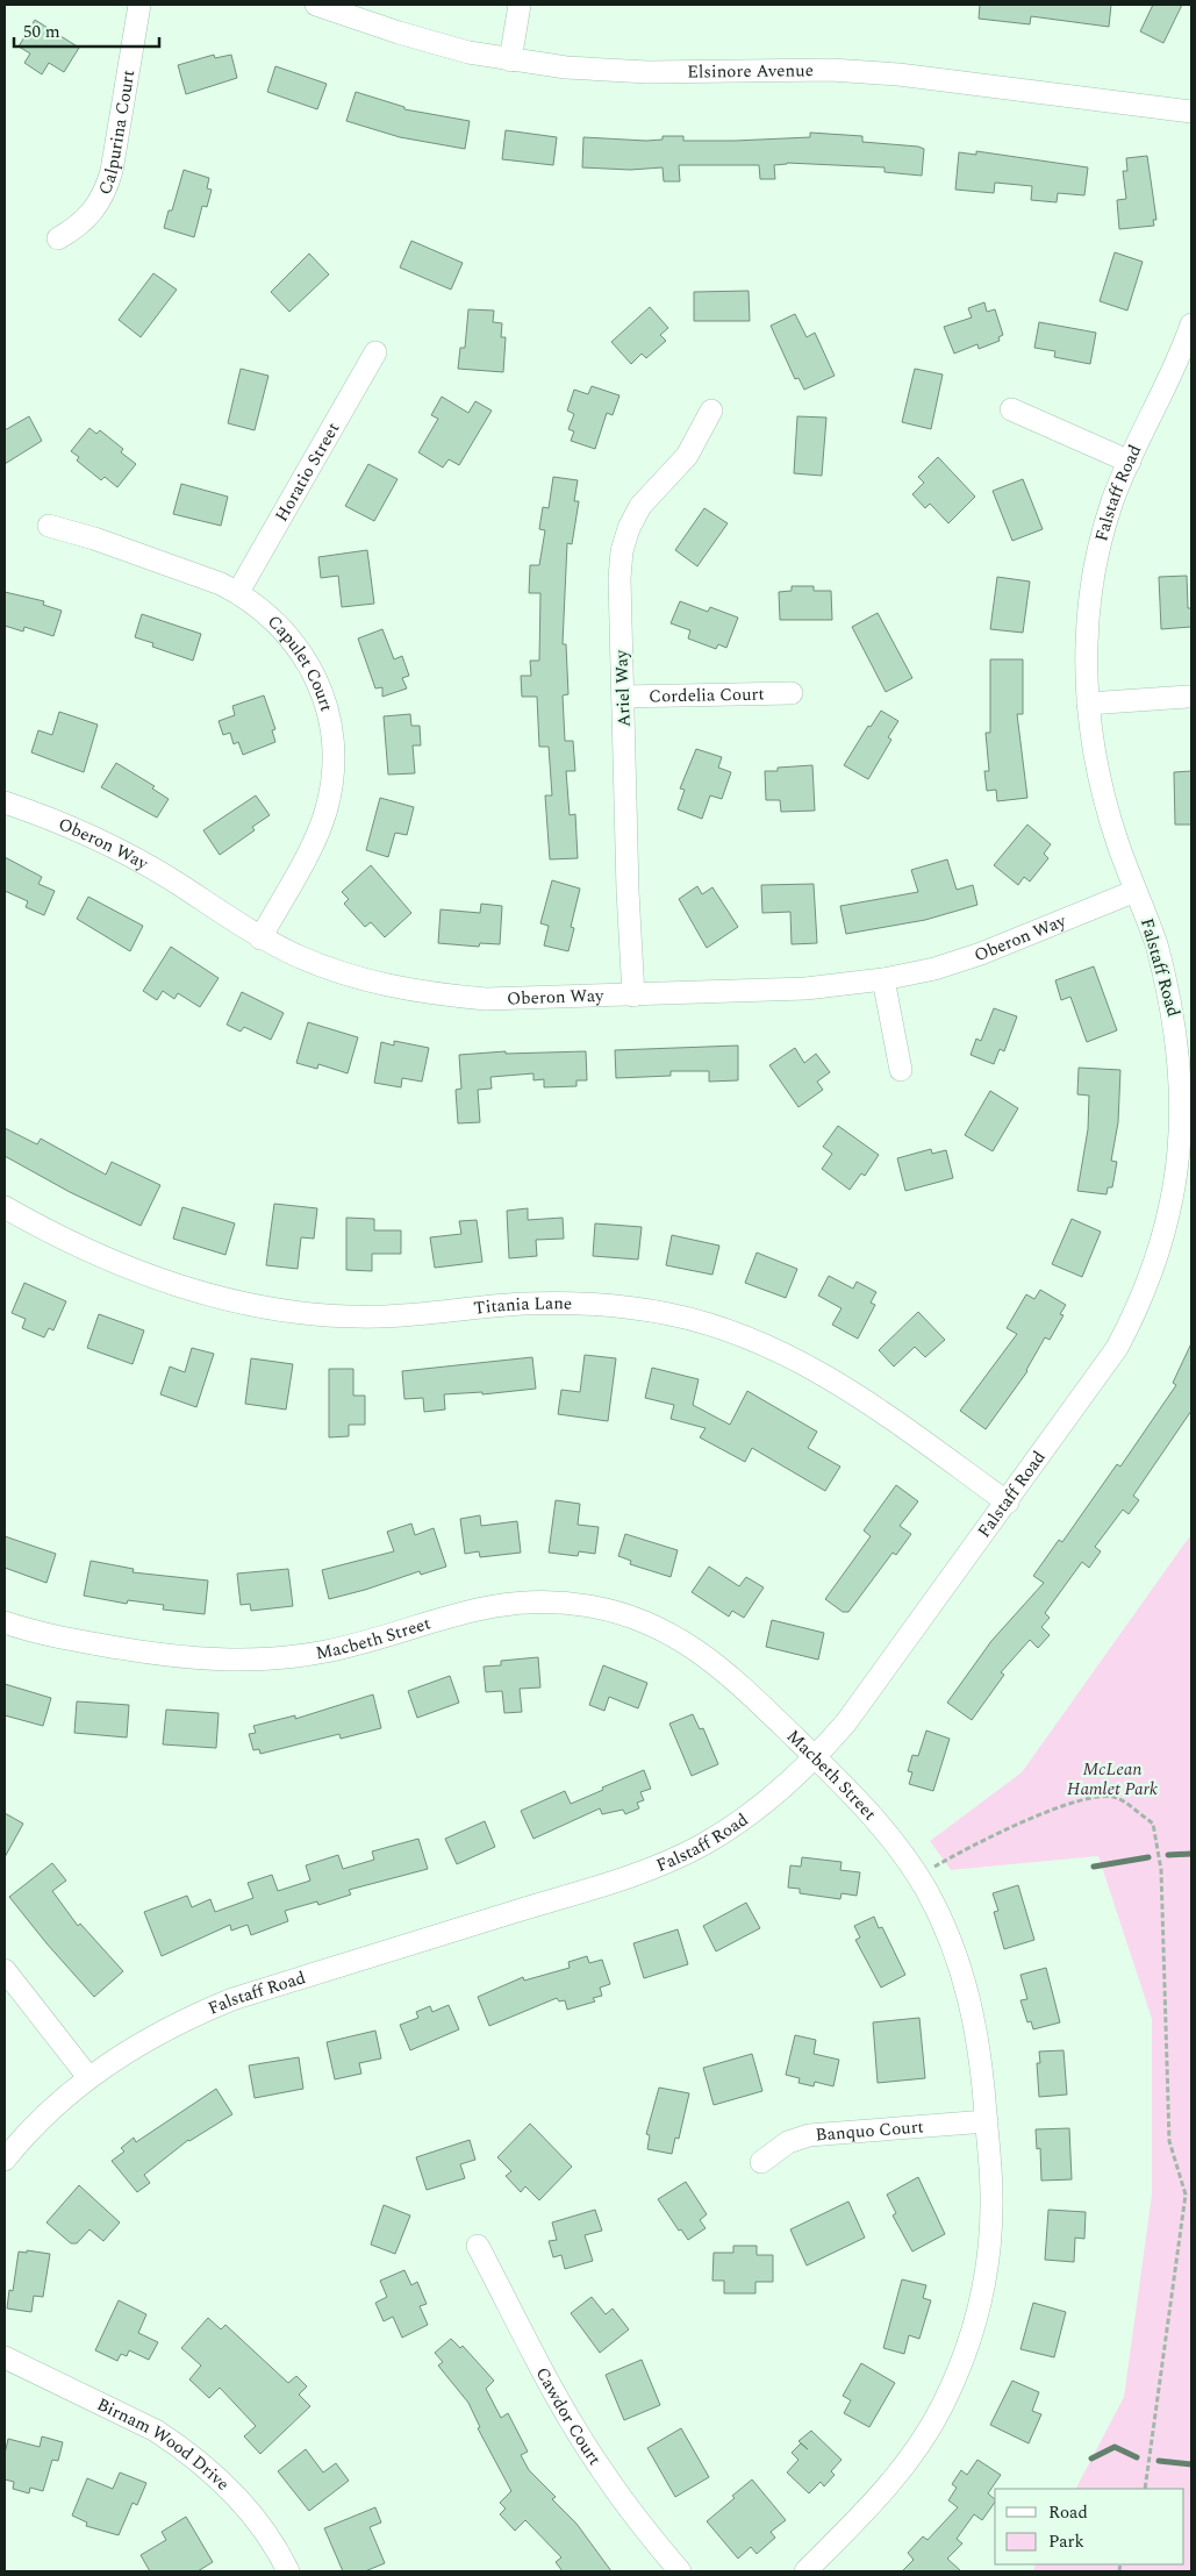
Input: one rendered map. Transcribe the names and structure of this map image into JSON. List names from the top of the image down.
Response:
{
  "streets": {
    "street": [
      "Elsinore Avenue",
      "Calpurina Court",
      "Horatio Street",
      "Falstaff Road",
      "Capulet Court",
      "Ariel Way",
      "Cordelia Court",
      "Oberon Way",
      "Titania Lane",
      "Macbeth Street",
      "Banquo Court",
      "Cawdor Court",
      "Birnam Wood Drive"
    ]
  },
  "crossings": [
    ["Horatio Street", "Capulet Court"],
    ["Falstaff Road", "Oberon Way"],
    ["Falstaff Road", "Titania Lane"],
    ["Falstaff Road", "Macbeth Street"],
    ["Capulet Court", "Oberon Way"],
    ["Ariel Way", "Cordelia Court"],
    ["Ariel Way", "Oberon Way"],
    ["Macbeth Street", "Banquo Court"]
  ],
  "parks": ["McLean Hamlet Park"],
  "legend": ["Road", "Park"],
  "scale_bar": "50 m"
}
